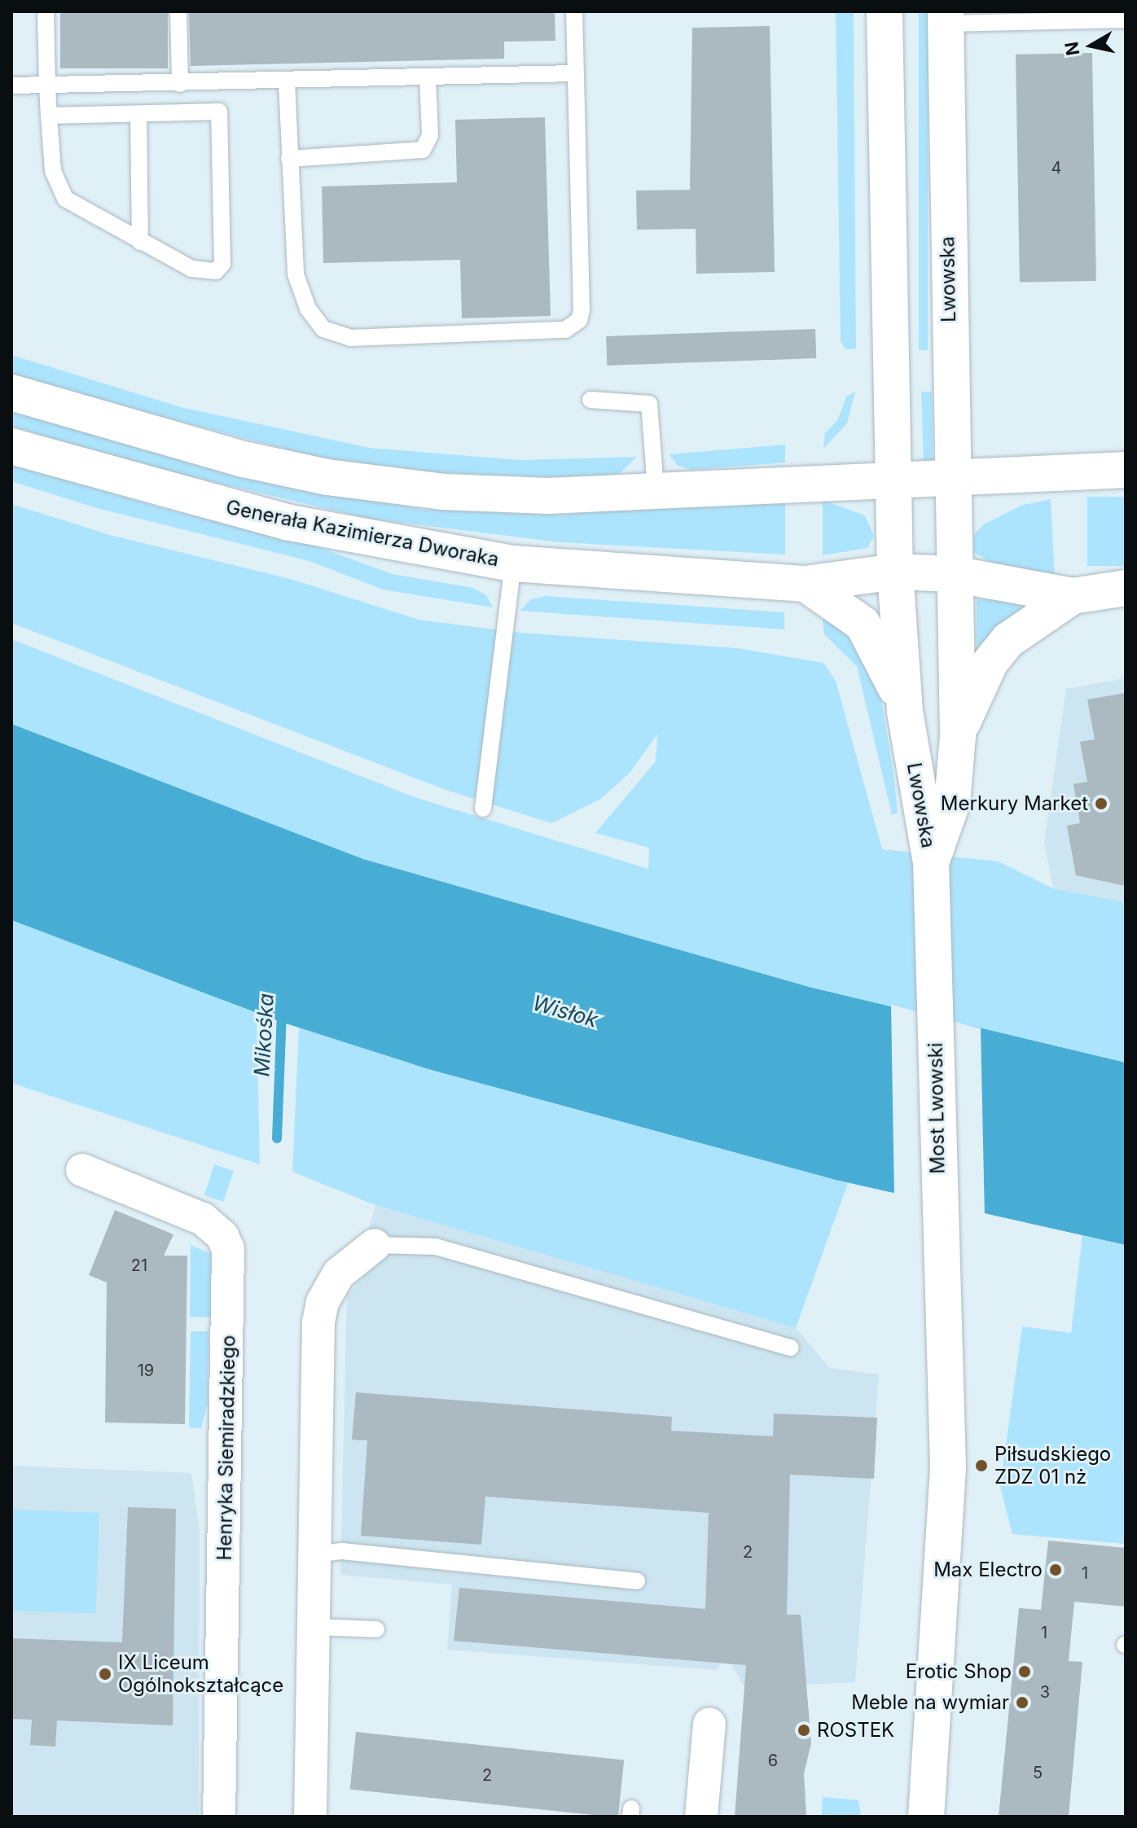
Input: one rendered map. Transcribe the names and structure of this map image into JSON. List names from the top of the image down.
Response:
{
  "streets": {
    "main road": ["Lwowska", "Generała Kazimierza Dworaka", "Most Lwowski"],
    "street": ["Henryka Siemiradzkiego"]
  },
  "crossings": [
    ["Lwowska", "Generała Kazimierza Dworaka"],
    ["Lwowska", "Most Lwowski"]
  ],
  "water": ["Wisłok", "Mikośka"],
  "places": [
    "Merkury Market",
    "Piłsudskiego ZDZ 01 nż",
    "Max Electro",
    "Erotic Shop",
    "IX Liceum Ogólnokształcące",
    "Meble na wymiar",
    "ROSTEK"
  ],
  "house_numbers": [
    "4",
    "21",
    "19",
    "2",
    "1",
    "1",
    "3",
    "6",
    "5",
    "2"
  ],
  "north": "left"
}
